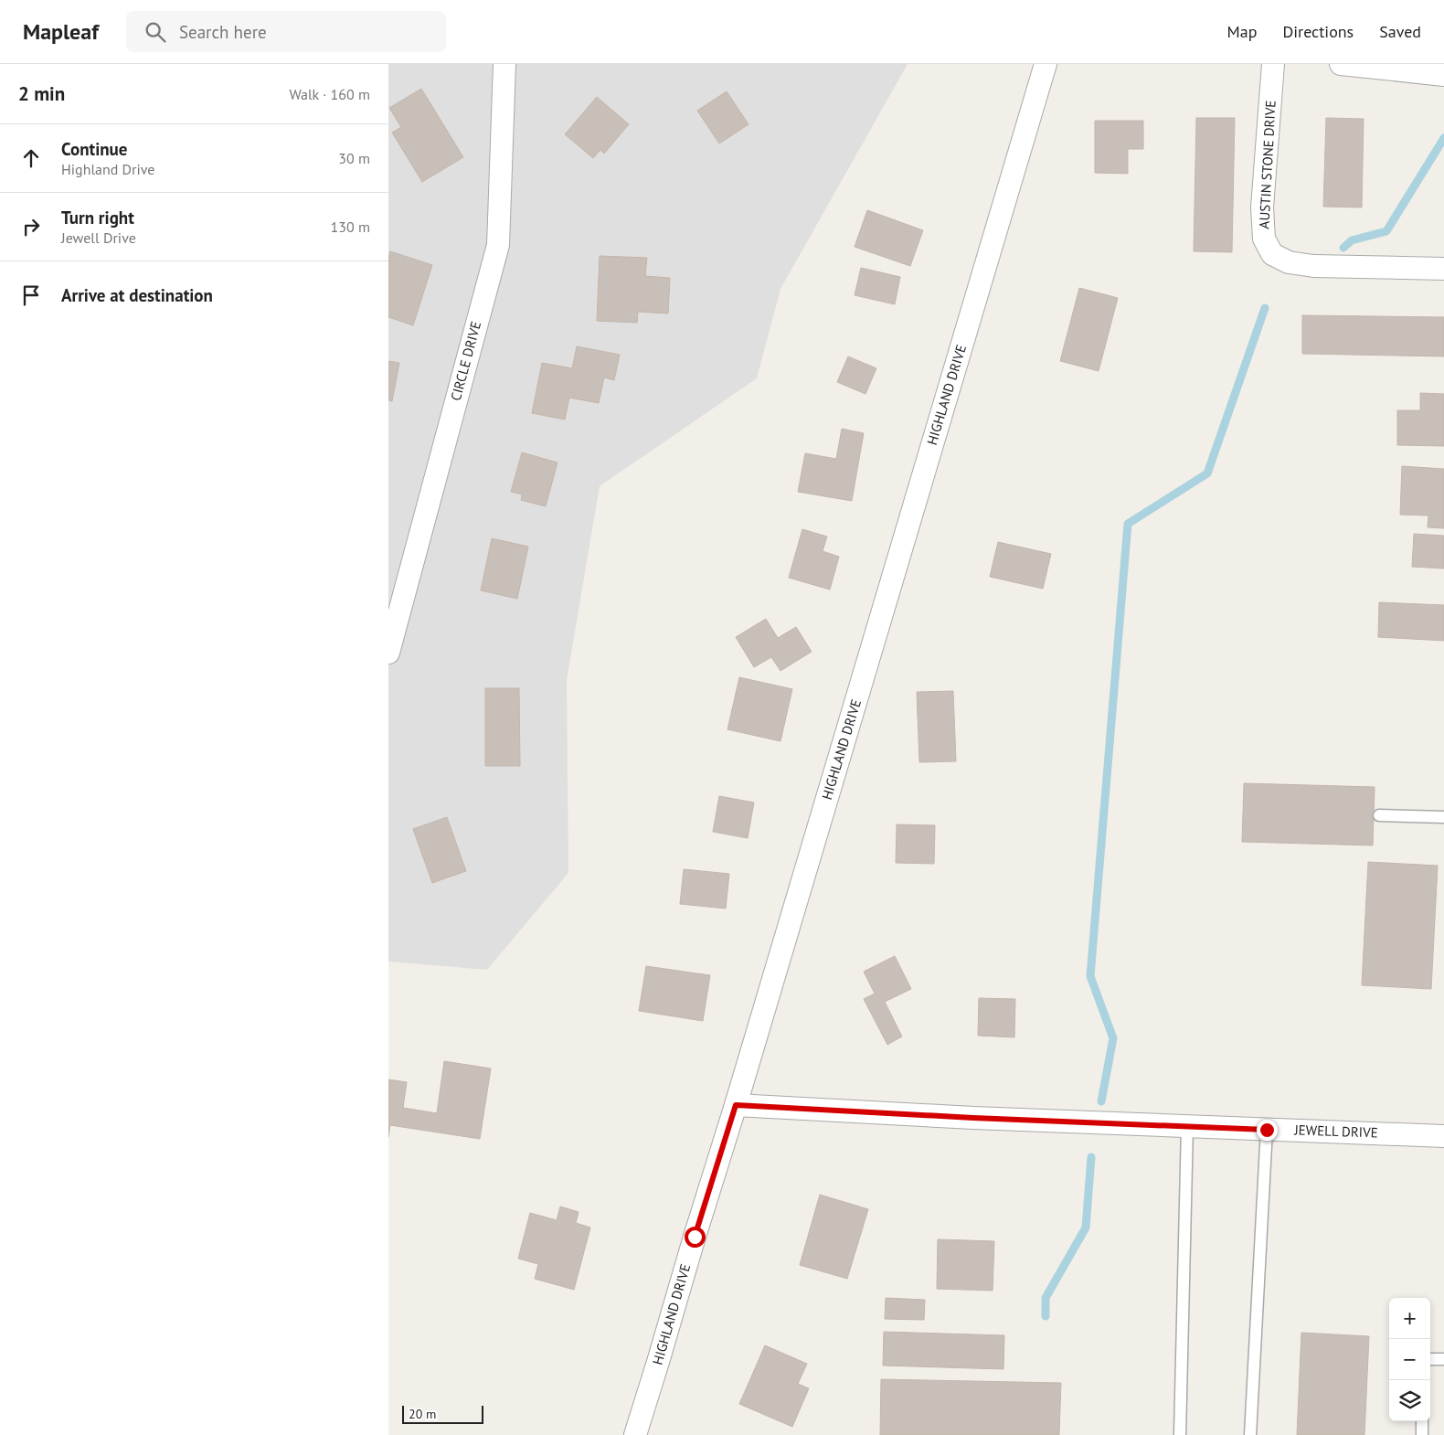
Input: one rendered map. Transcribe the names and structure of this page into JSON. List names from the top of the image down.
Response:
{
  "streets": {
    "street": [
      "AUSTIN STONE DRIVE",
      "CIRCLE DRIVE",
      "HIGHLAND DRIVE",
      "JEWELL DRIVE"
    ]
  },
  "crossings": [
    ["HIGHLAND DRIVE", "JEWELL DRIVE"]
  ],
  "scale_bar": "20 m",
  "page": {
    "header": "Mapleaf",
    "search": "Search here",
    "nav": ["Map", "Directions", "Saved"],
    "heading": ["2 min", "Walk · 160 m"],
    "list": [
      ["Continue", "Highland Drive", "30 m"],
      ["Turn right", "Jewell Drive", "130 m"],
      "Arrive at destination"
    ],
    "map_buttons": ["+", "−"],
    "scale": "20 m"
  }
}
